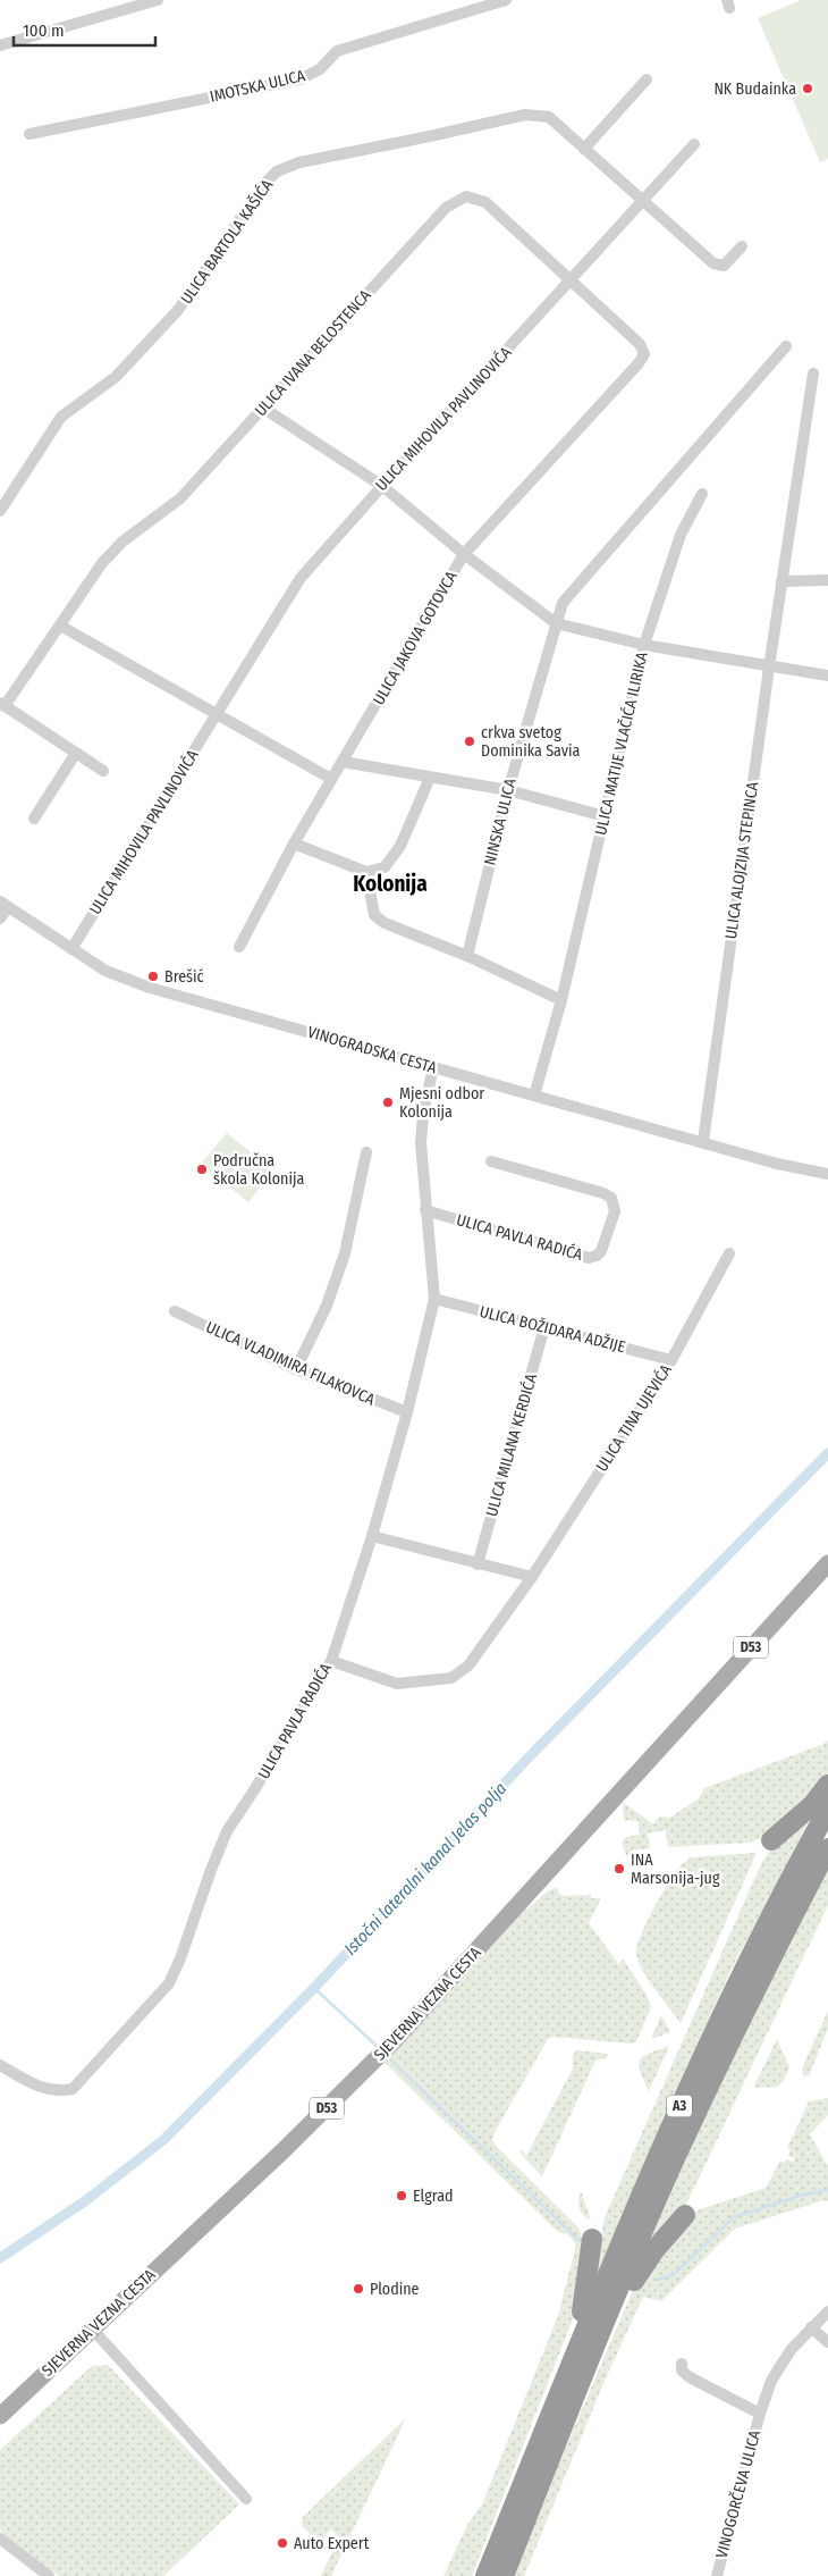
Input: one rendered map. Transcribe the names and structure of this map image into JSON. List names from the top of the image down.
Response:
{
  "streets": {
    "highway": ["A3"],
    "main road": ["D53", "SJEVERNA VEZNA CESTA"],
    "street": [
      "IMOTSKA ULICA",
      "ULICA BARTOLA KAŠIĆA",
      "ULICA IVANA BELOSTENCA",
      "ULICA MIHOVILA PAVLINOVIĆA",
      "ULICA JAKOVA GOTOVCA",
      "ULICA MATIJE VLAČIĆA ILIRIKA",
      "NINSKA ULICA",
      "ULICA ALOJZIJA STEPINCA",
      "VINOGRADSKA CESTA",
      "ULICA PAVLA RADIĆA",
      "ULICA BOŽIDARA ADŽIJE",
      "ULICA VLADIMIRA FILAKOVCA",
      "ULICA TINA UJEVIĆA",
      "ULICA MILANA KERDIĆA",
      "VINOGORČEVA ULICA"
    ]
  },
  "crossings": [
    ["ULICA BARTOLA KAŠIĆA", "ULICA MIHOVILA PAVLINOVIĆA"],
    ["ULICA IVANA BELOSTENCA", "ULICA MIHOVILA PAVLINOVIĆA"],
    ["ULICA IVANA BELOSTENCA", "ULICA JAKOVA GOTOVCA"],
    ["ULICA MIHOVILA PAVLINOVIĆA", "VINOGRADSKA CESTA"],
    ["ULICA MATIJE VLAČIĆA ILIRIKA", "VINOGRADSKA CESTA"],
    ["ULICA ALOJZIJA STEPINCA", "VINOGRADSKA CESTA"],
    ["VINOGRADSKA CESTA", "ULICA PAVLA RADIĆA"],
    ["ULICA PAVLA RADIĆA", "ULICA BOŽIDARA ADŽIJE"],
    ["ULICA PAVLA RADIĆA", "ULICA VLADIMIRA FILAKOVCA"],
    ["ULICA PAVLA RADIĆA", "ULICA TINA UJEVIĆA"],
    ["ULICA BOŽIDARA ADŽIJE", "ULICA TINA UJEVIĆA"],
    ["ULICA BOŽIDARA ADŽIJE", "ULICA MILANA KERDIĆA"]
  ],
  "districts": ["Kolonija"],
  "water": ["Istočni lateralni kanal Jelas polja"],
  "places": [
    "NK Budainka",
    "crkva svetog Dominika Savia",
    "Brešić",
    "Mjesni odbor Kolonija",
    "Područna škola Kolonija",
    "INA Marsonija-jug",
    "Elgrad",
    "Plodine",
    "Auto Expert"
  ],
  "scale_bar": "100 m"
}
